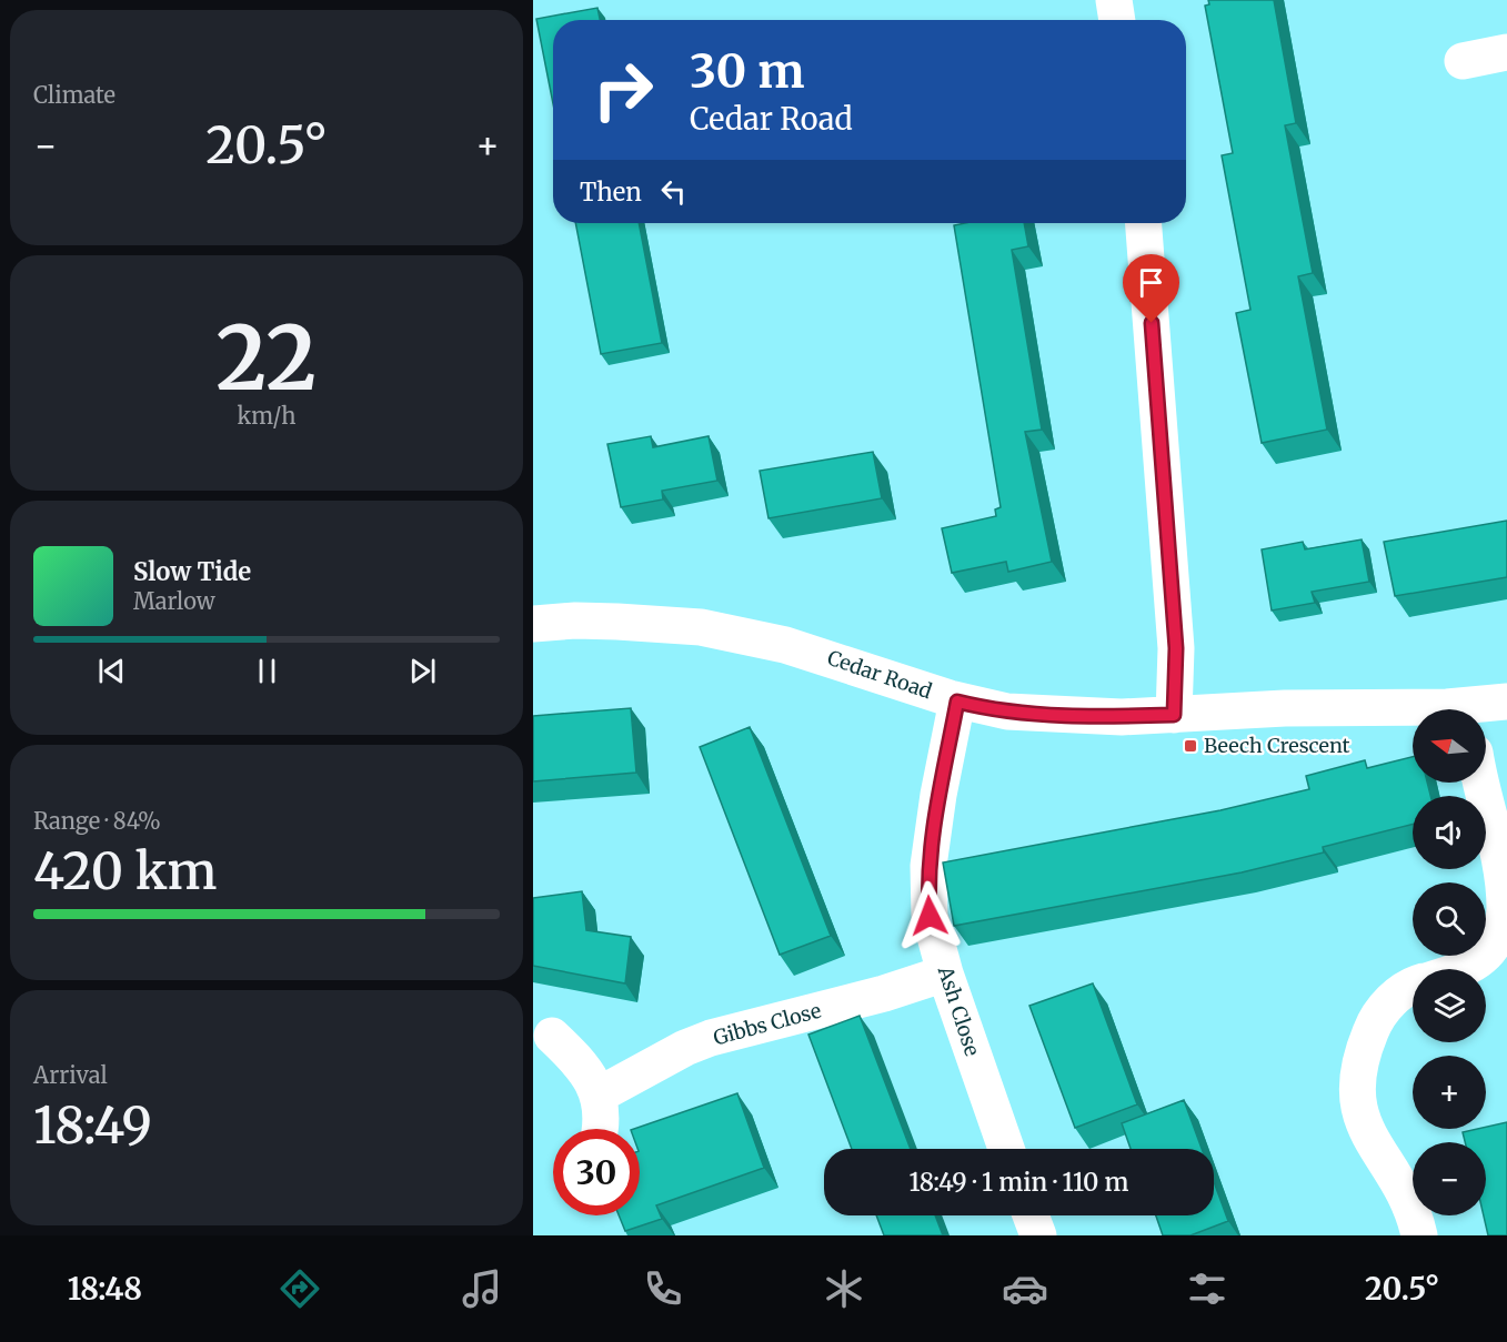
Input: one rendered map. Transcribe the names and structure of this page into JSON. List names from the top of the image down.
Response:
{
  "streets": {
    "street": ["Cedar Road", "Ash Close", "Gibbs Close"]
  },
  "crossings": [
    ["Cedar Road", "Ash Close"],
    ["Ash Close", "Gibbs Close"]
  ],
  "places": {
    "transit": ["Beech Crescent"]
  },
  "north": "left",
  "page": {
    "tile": [
      "Climate",
      ["22", "km/h"],
      ["Range · 84%", "420 km"],
      ["Arrival", "18:49"]
    ],
    "turn": ["30 m", "Cedar Road"],
    "heat": ["−", "20.5°", "+"],
    "then": "Then",
    "song": ["Slow Tide", "Marlow"],
    "map_buttons": ["+", "−"],
    "limit": "30",
    "trip": "18:49 · 1 min · 110 m",
    "tabs": ["18:48", "20.5°"]
  }
}
